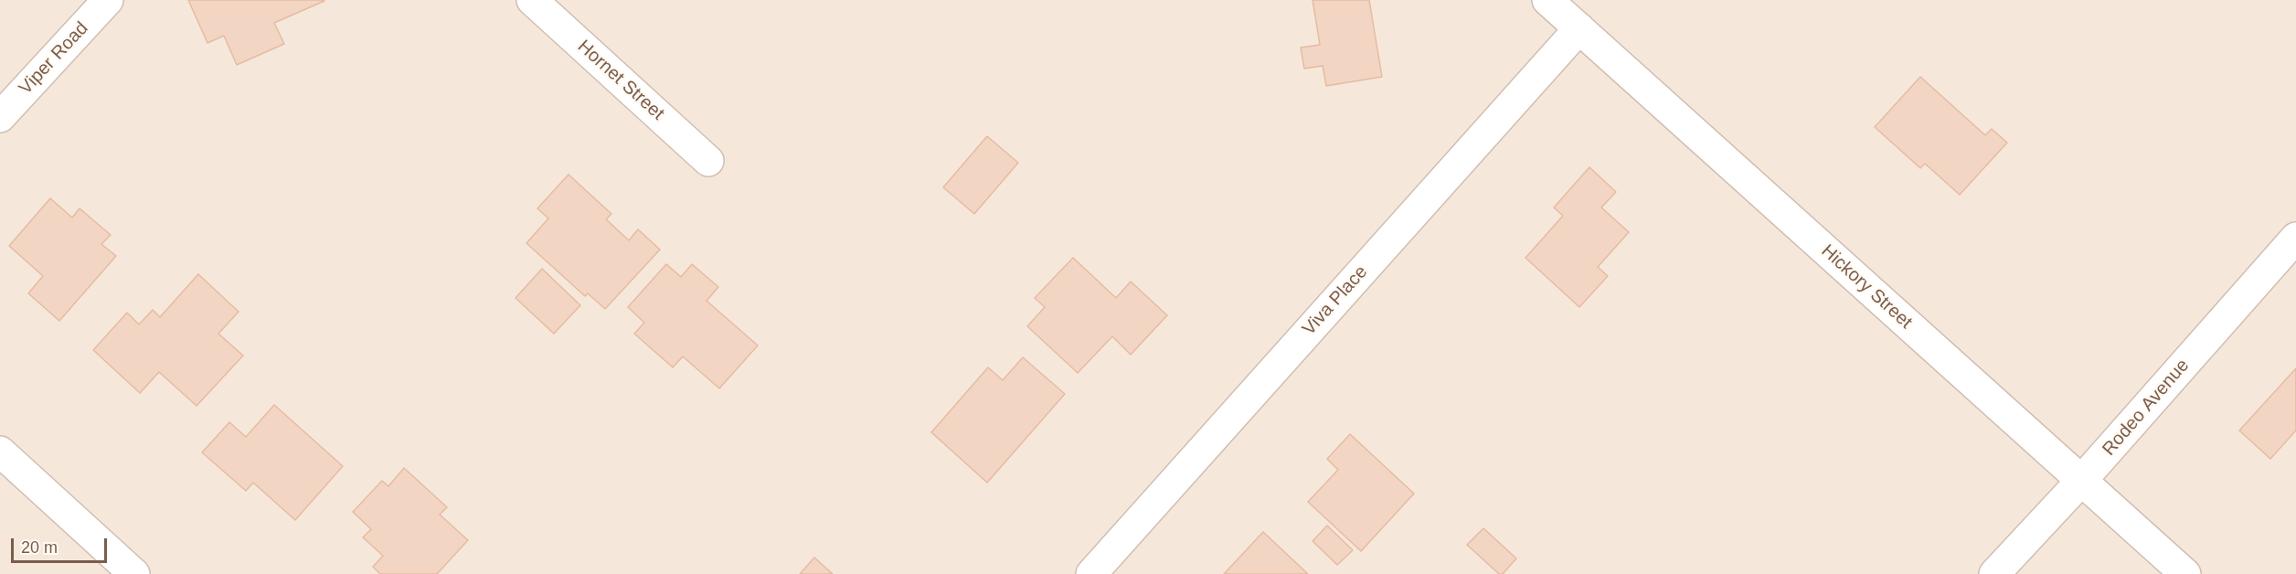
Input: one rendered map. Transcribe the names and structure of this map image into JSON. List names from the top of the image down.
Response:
{
  "streets": {
    "street": [
      "Viper Road",
      "Hornet Street",
      "Hickory Street",
      "Viva Place",
      "Rodeo Avenue"
    ]
  },
  "crossings": [
    ["Hickory Street", "Viva Place"],
    ["Hickory Street", "Rodeo Avenue"]
  ],
  "scale_bar": "20 m"
}
